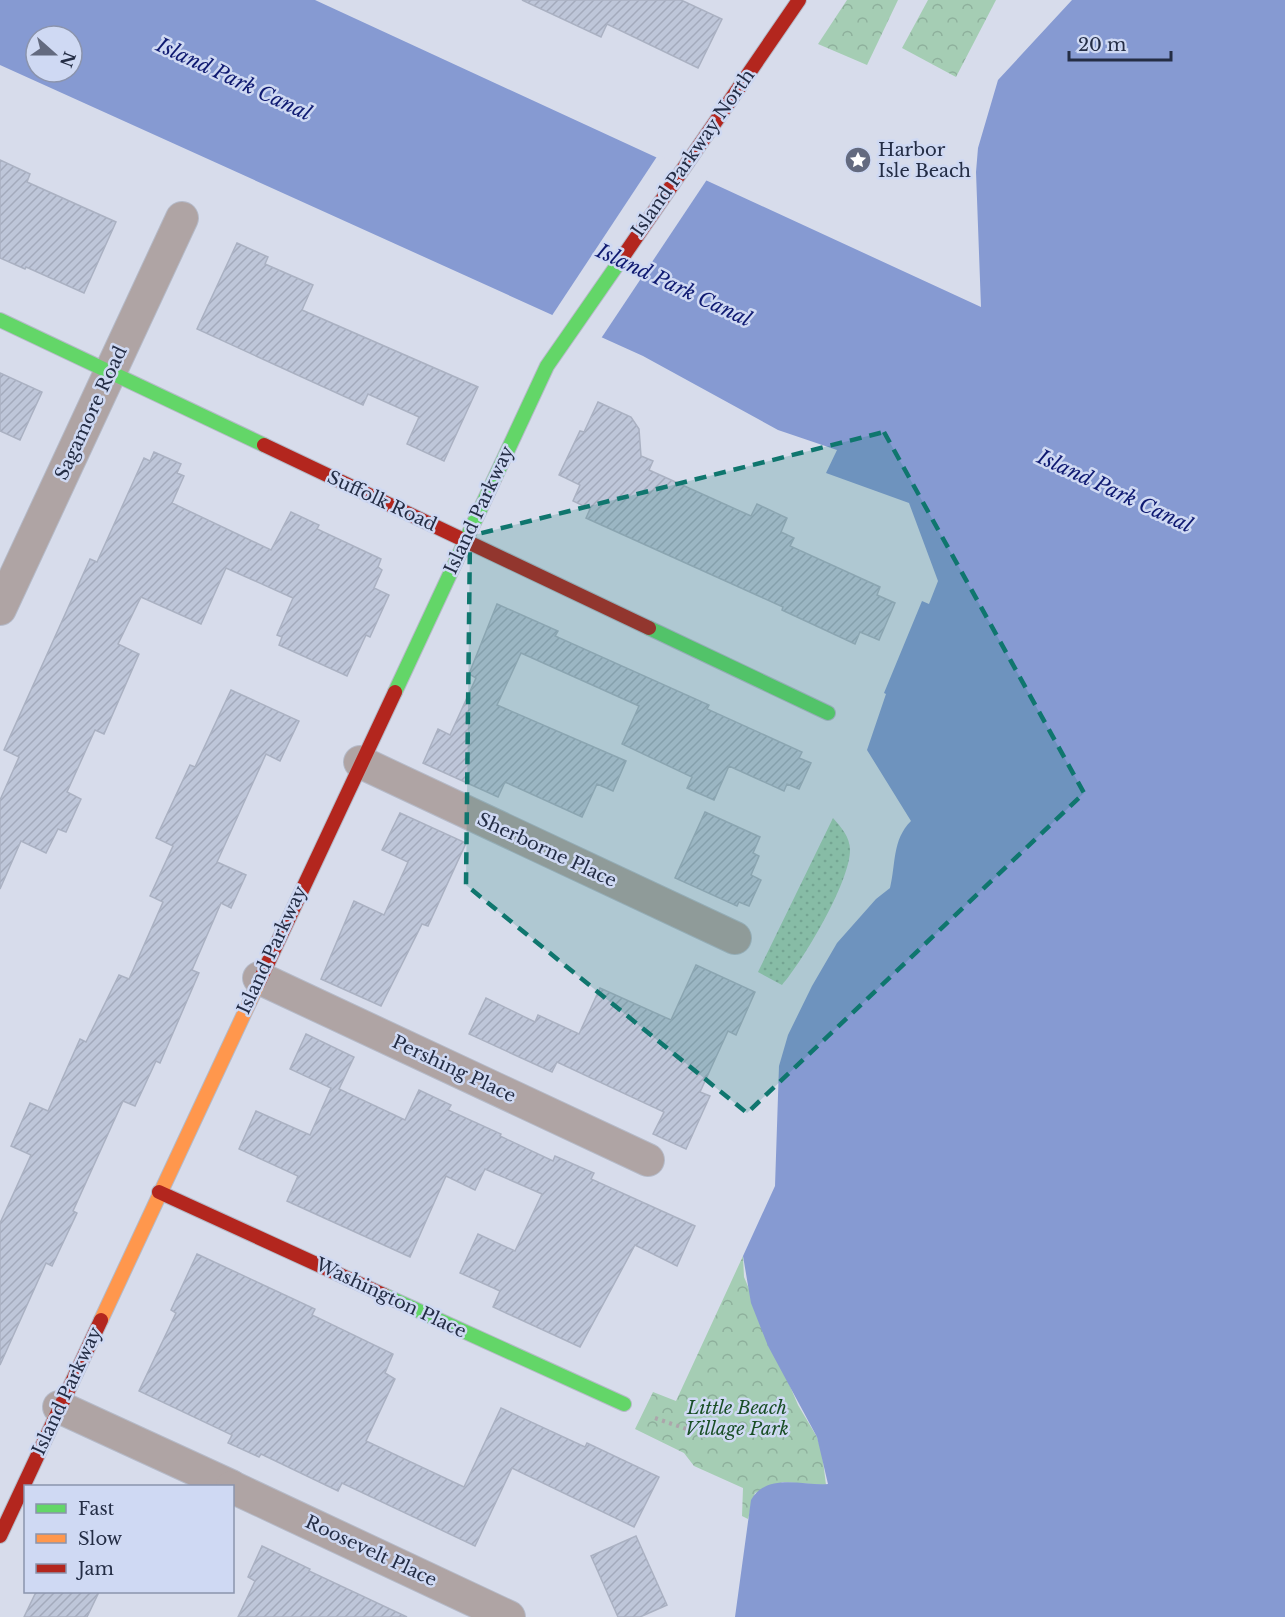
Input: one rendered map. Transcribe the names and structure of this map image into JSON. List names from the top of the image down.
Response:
{
  "streets": {
    "street": [
      "Island Parkway North",
      "Sagamore Road",
      "Suffolk Road",
      "Island Parkway",
      "Sherborne Place",
      "Pershing Place",
      "Washington Place",
      "Roosevelt Place"
    ]
  },
  "crossings": [
    ["Island Parkway North", "Island Parkway"],
    ["Sagamore Road", "Suffolk Road"],
    ["Suffolk Road", "Island Parkway"],
    ["Island Parkway", "Sherborne Place"],
    ["Island Parkway", "Pershing Place"],
    ["Island Parkway", "Washington Place"],
    ["Island Parkway", "Roosevelt Place"]
  ],
  "water": ["Island Park Canal"],
  "parks": ["Little Beach Village Park"],
  "places": {
    "place": ["Harbor Isle Beach"]
  },
  "legend": ["Fast", "Slow", "Jam"],
  "scale_bar": "20 m",
  "north": "right"
}
